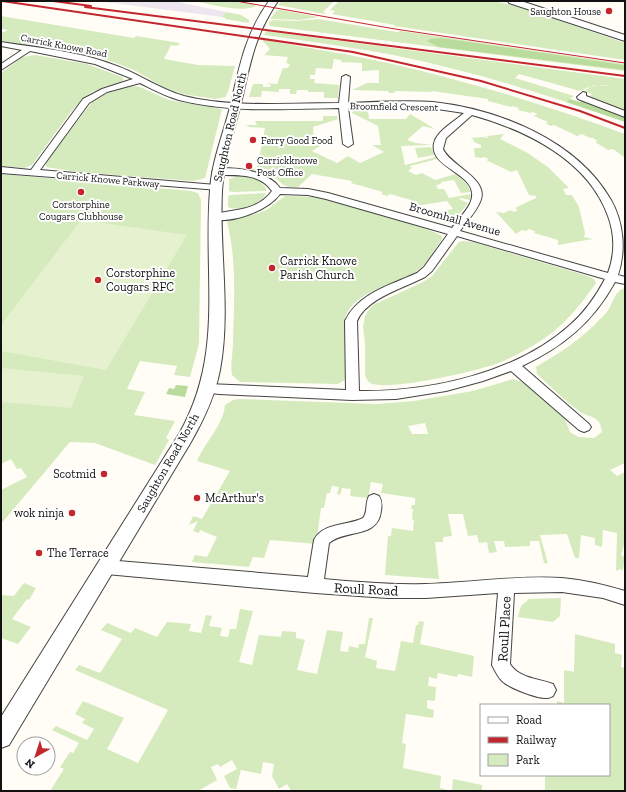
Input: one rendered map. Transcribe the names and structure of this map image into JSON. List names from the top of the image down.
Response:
{
  "streets": {
    "street": [
      "Carrick Knowe Road",
      "Broomfield Crescent",
      "Saughton Road North",
      "Carrick Knowe Parkway",
      "Broomhall Avenue",
      "Roull Road",
      "Roull Place"
    ]
  },
  "crossings": [
    ["Carrick Knowe Road", "Broomfield Crescent"],
    ["Carrick Knowe Road", "Saughton Road North"],
    ["Broomfield Crescent", "Saughton Road North"],
    ["Broomfield Crescent", "Broomhall Avenue"],
    ["Saughton Road North", "Carrick Knowe Parkway"],
    ["Saughton Road North", "Roull Road"],
    ["Roull Road", "Roull Place"]
  ],
  "places": [
    "Saughton House",
    "Ferry Good Food",
    "Carrickknowe Post Office",
    "Corstorphine Cougars Clubhouse",
    "Carrick Knowe Parish Church",
    "Corstorphine Cougars RFC",
    "Scotmid",
    "McArthur's",
    "wok ninja",
    "The Terrace"
  ],
  "legend": ["Road", "Railway", "Park"],
  "north": "bottom left"
}
